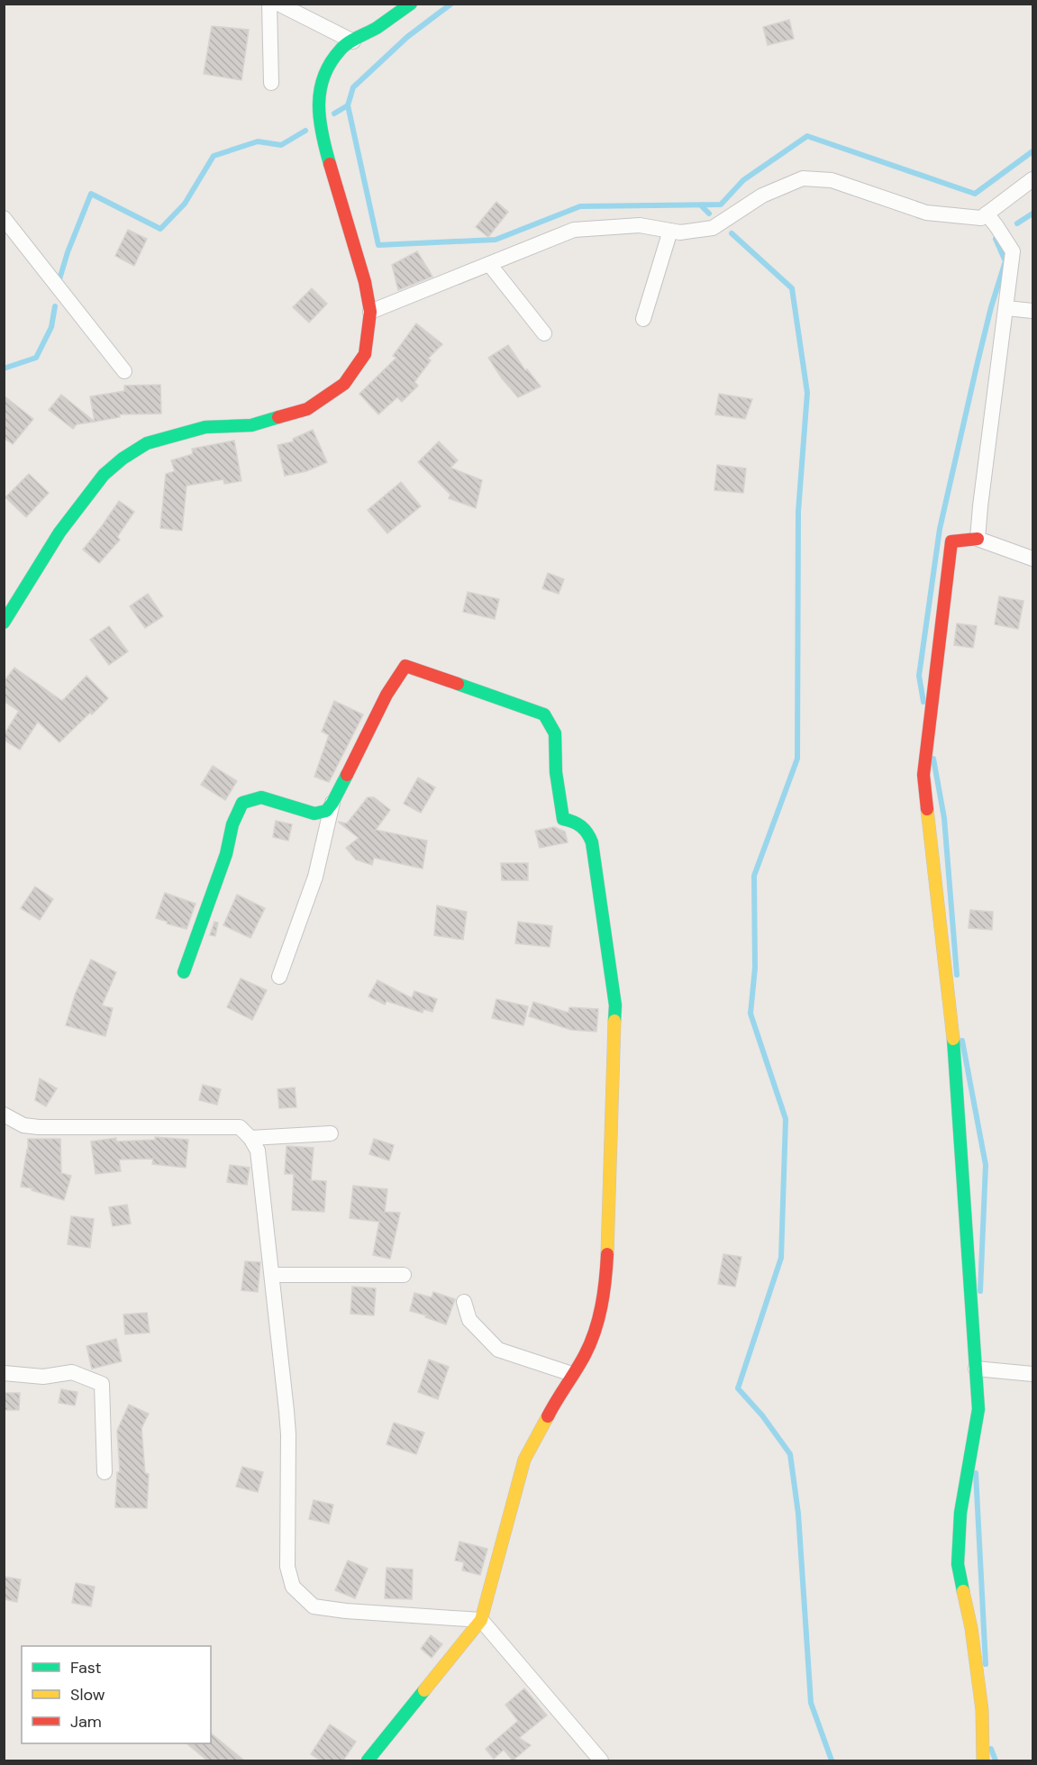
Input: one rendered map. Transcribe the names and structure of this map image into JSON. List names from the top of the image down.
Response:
{
  "legend": ["Fast", "Slow", "Jam"]
}
